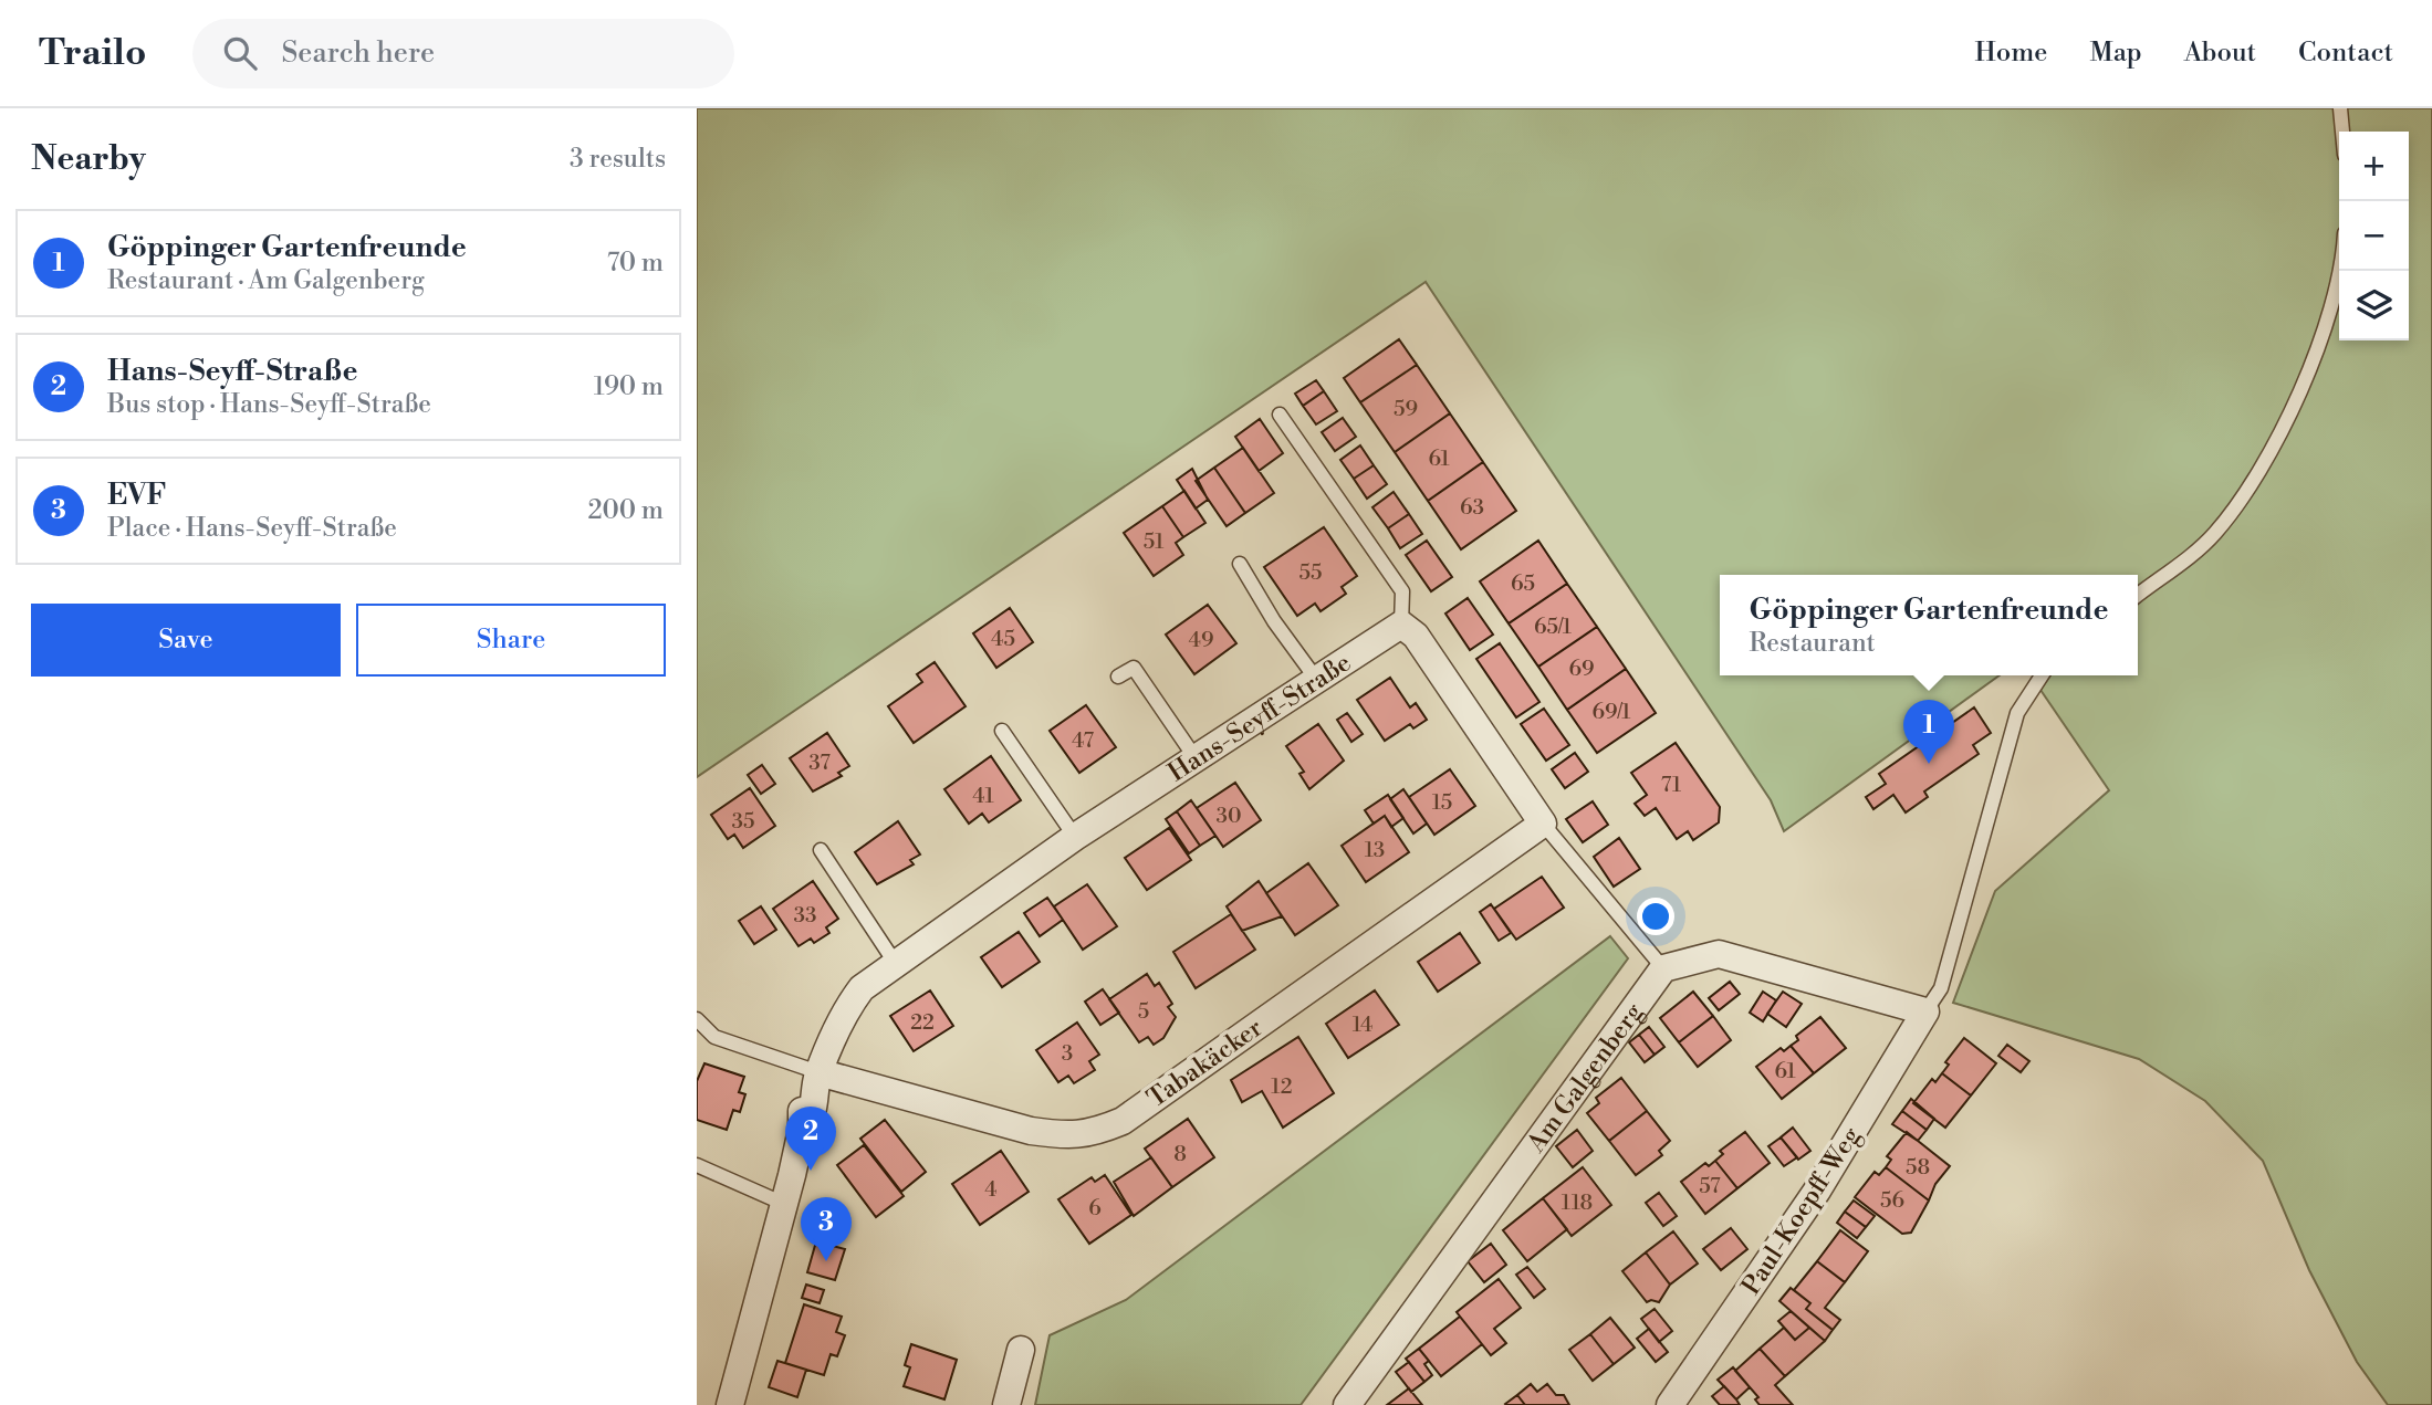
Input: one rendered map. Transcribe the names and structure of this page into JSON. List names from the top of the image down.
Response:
{
  "streets": {
    "street": [
      "Hans-Seyff-Straße",
      "Tabakäcker",
      "Am Galgenberg",
      "Paul-Koepff-Weg"
    ]
  },
  "crossings": [
    ["Hans-Seyff-Straße", "Tabakäcker"]
  ],
  "house_numbers": [
    "59",
    "61",
    "63",
    "51",
    "55",
    "65",
    "65/1",
    "45",
    "49",
    "69",
    "69/1",
    "47",
    "37",
    "71",
    "41",
    "15",
    "30",
    "35",
    "13",
    "33",
    "5",
    "22",
    "14",
    "3",
    "61",
    "12",
    "8",
    "58",
    "57",
    "4",
    "56",
    "118",
    "6"
  ],
  "page": {
    "header": "Trailo",
    "search": "Search here",
    "nav": [
      "Home",
      "Map",
      "About",
      "Contact"
    ],
    "heading": ["Nearby", "3 results"],
    "map_buttons": ["+", "−"],
    "list": [
      {
        "mark": "1",
        "name": "Göppinger Gartenfreunde",
        "note": "Restaurant · Am Galgenberg",
        "value": "70 m"
      },
      {
        "mark": "2",
        "name": "Hans-Seyff-Straße",
        "note": "Bus stop · Hans-Seyff-Straße",
        "value": "190 m"
      },
      {
        "mark": "3",
        "name": "EVF",
        "note": "Place · Hans-Seyff-Straße",
        "value": "200 m"
      }
    ],
    "popup": ["Göppinger Gartenfreunde", "Restaurant"],
    "buttons": ["Save", "Share"],
    "pins": ["1", "2", "3"]
  }
}
